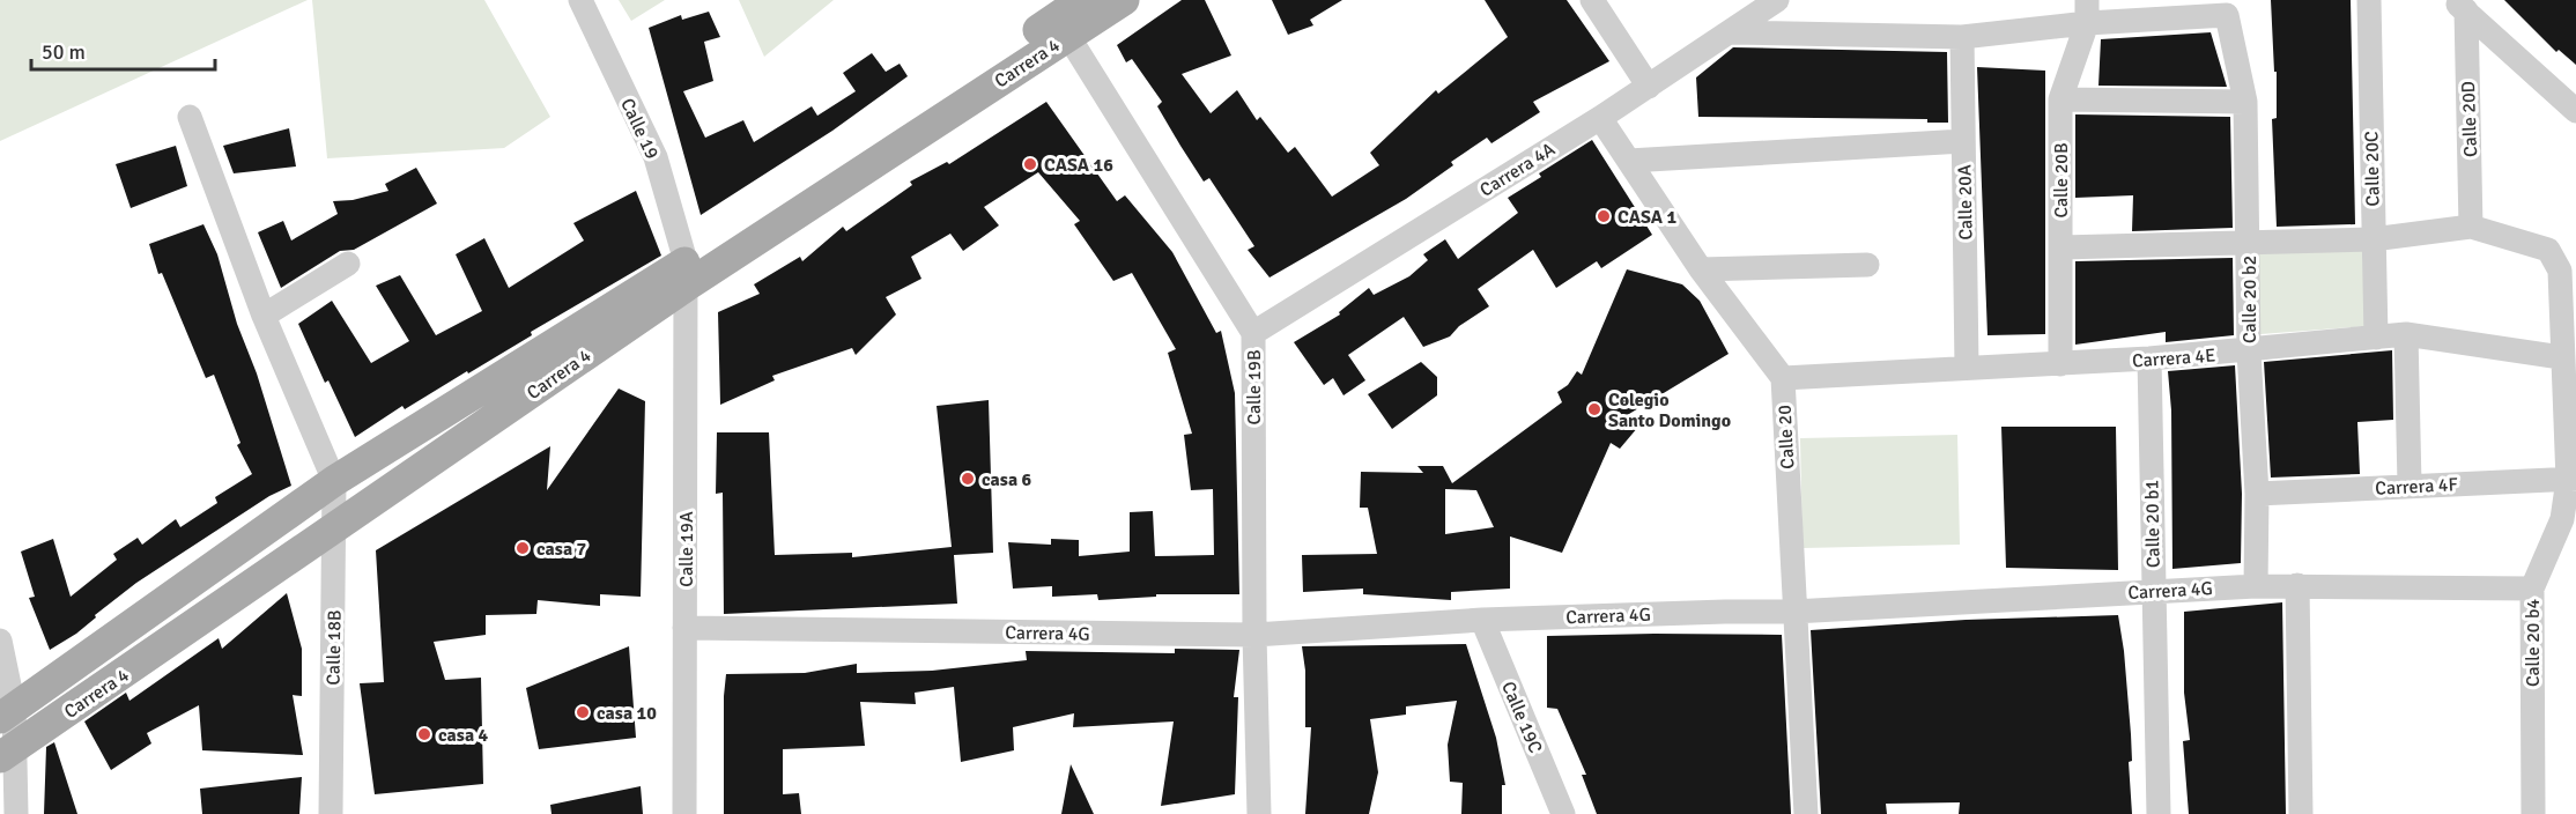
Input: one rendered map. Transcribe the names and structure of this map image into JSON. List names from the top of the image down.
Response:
{
  "streets": {
    "main road": ["Carrera 4"],
    "street": [
      "Calle 20D",
      "Calle 19",
      "Carrera 4A",
      "Calle 20C",
      "Calle 20B",
      "Calle 20A",
      "Calle 20 b2",
      "Carrera 4E",
      "Calle 19B",
      "Calle 20",
      "Carrera 4F",
      "Calle 20 b1",
      "Calle 19A",
      "Carrera 4G",
      "Calle 20 b4",
      "Calle 18B",
      "Calle 19C"
    ]
  },
  "crossings": [
    ["Carrera 4", "Calle 19"],
    ["Carrera 4", "Calle 19B"],
    ["Carrera 4", "Calle 19A"],
    ["Carrera 4", "Calle 18B"],
    ["Calle 20D", "Calle 20 b4"],
    ["Calle 19", "Calle 19A"],
    ["Carrera 4A", "Calle 19B"],
    ["Carrera 4A", "Calle 20"],
    ["Calle 20C", "Carrera 4E"],
    ["Calle 20B", "Carrera 4E"],
    ["Calle 20A", "Carrera 4E"],
    ["Calle 20 b2", "Carrera 4E"],
    ["Calle 20 b2", "Carrera 4F"],
    ["Calle 20 b2", "Carrera 4G"],
    ["Carrera 4E", "Calle 20"],
    ["Carrera 4E", "Calle 20 b1"],
    ["Carrera 4E", "Calle 20 b4"],
    ["Calle 19B", "Carrera 4G"],
    ["Calle 20", "Carrera 4G"],
    ["Carrera 4F", "Calle 20 b4"],
    ["Calle 20 b1", "Carrera 4G"],
    ["Calle 19A", "Carrera 4G"],
    ["Carrera 4G", "Calle 20 b4"],
    ["Carrera 4G", "Calle 19C"]
  ],
  "places": [
    "CASA 16",
    "CASA 1",
    "Colegio Santo Domingo",
    "casa 6",
    "casa 7",
    "casa 10",
    "casa 4"
  ],
  "scale_bar": "50 m"
}
